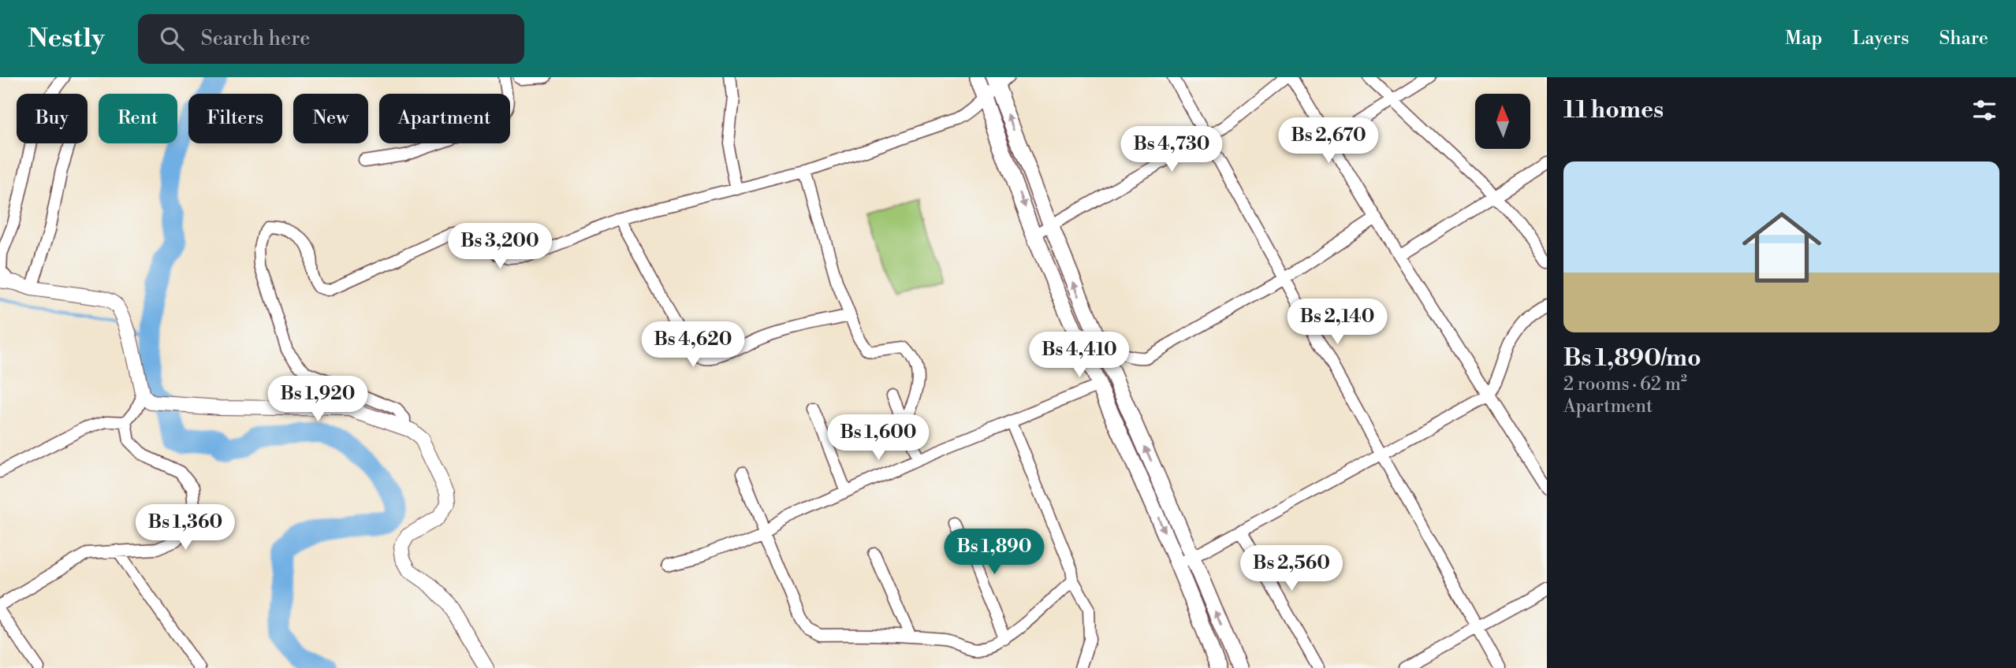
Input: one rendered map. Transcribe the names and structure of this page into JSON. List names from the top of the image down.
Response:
{
  "north": "top",
  "page": {
    "header": "Nestly",
    "search": "Search here",
    "nav": ["Map", "Layers", "Share"],
    "heading": "11 homes",
    "chip": [
      "Buy",
      "Rent",
      "Filters",
      "New",
      "Apartment"
    ],
    "price": [
      "Bs 2,670",
      "Bs 4,730",
      "Bs 3,200",
      "Bs 2,140",
      "Bs 4,620",
      "Bs 4,410",
      "Bs 1,920",
      "Bs 1,600",
      "Bs 1,360",
      "Bs 1,890",
      "Bs 2,560"
    ],
    "list": [
      {
        "name": "Bs 1,890/mo",
        "note": "2 rooms · 62 m² · Apartment"
      }
    ]
  }
}
